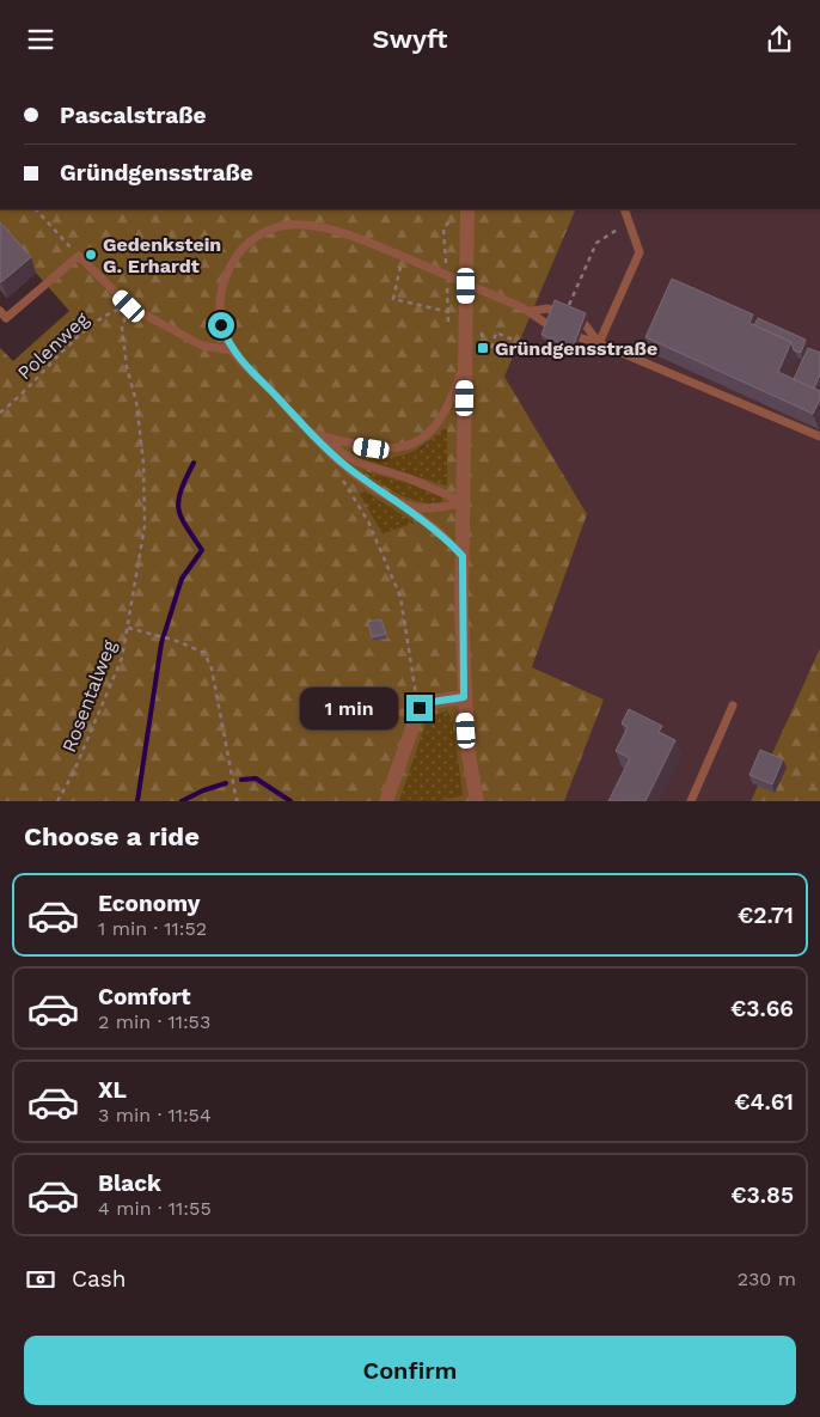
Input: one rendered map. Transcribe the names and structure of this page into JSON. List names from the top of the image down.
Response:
{
  "streets": {
    "path": ["Polenweg", "Rosentalweg"]
  },
  "crossings": [
    ["Polenweg", "Rosentalweg"]
  ],
  "places": {
    "other": ["Gedenkstein G. Erhardt"],
    "transit": ["Gründgensstraße"]
  },
  "page": {
    "header": "Swyft",
    "banner": ["Pascalstraße", "Gründgensstraße"],
    "bubble": "1 min",
    "heading": "Choose a ride",
    "list": [
      {
        "name": "Economy",
        "note": "1 min · 11:52",
        "value": "€2.71"
      },
      {
        "name": "Comfort",
        "note": "2 min · 11:53",
        "value": "€3.66"
      },
      {
        "name": "XL",
        "note": "3 min · 11:54",
        "value": "€4.61"
      },
      {
        "name": "Black",
        "note": "4 min · 11:55",
        "value": "€3.85"
      }
    ],
    "pay": ["Cash", "230 m"],
    "buttons": "Confirm"
  }
}
